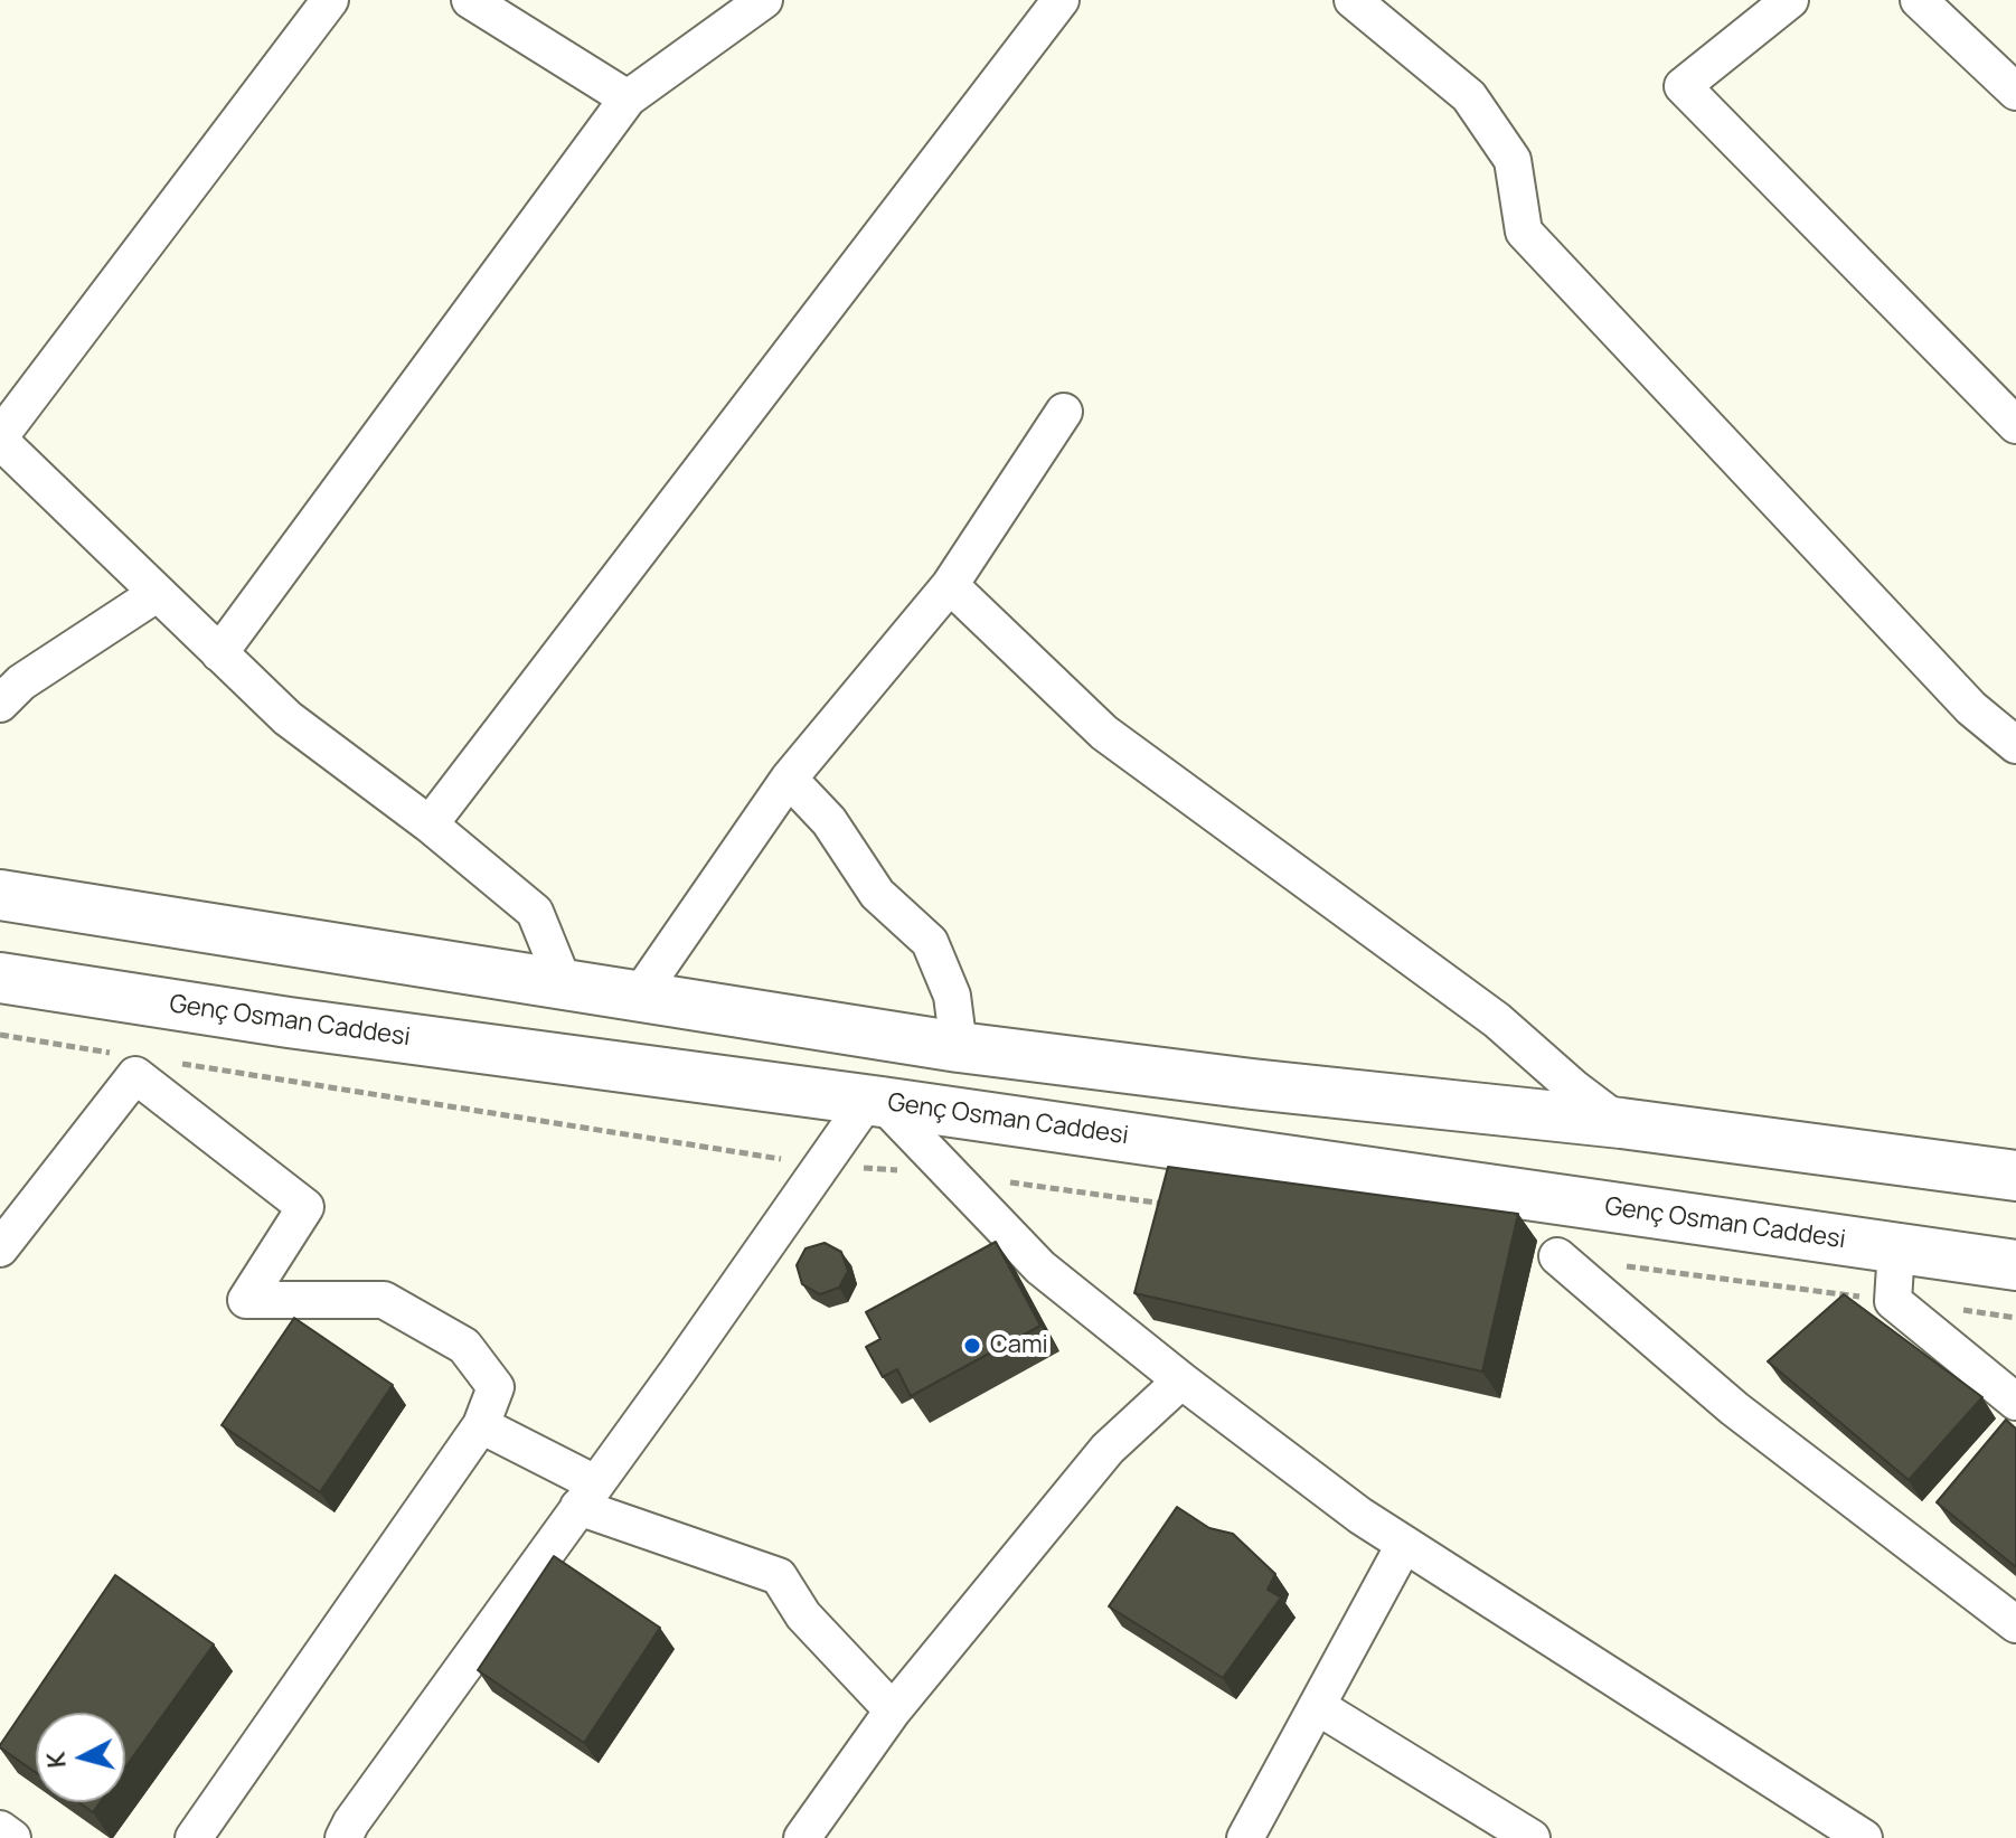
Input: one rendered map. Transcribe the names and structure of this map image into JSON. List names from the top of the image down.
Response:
{
  "streets": {
    "main road": ["Genç Osman Caddesi"]
  },
  "places": ["Cami"],
  "north": "left"
}
